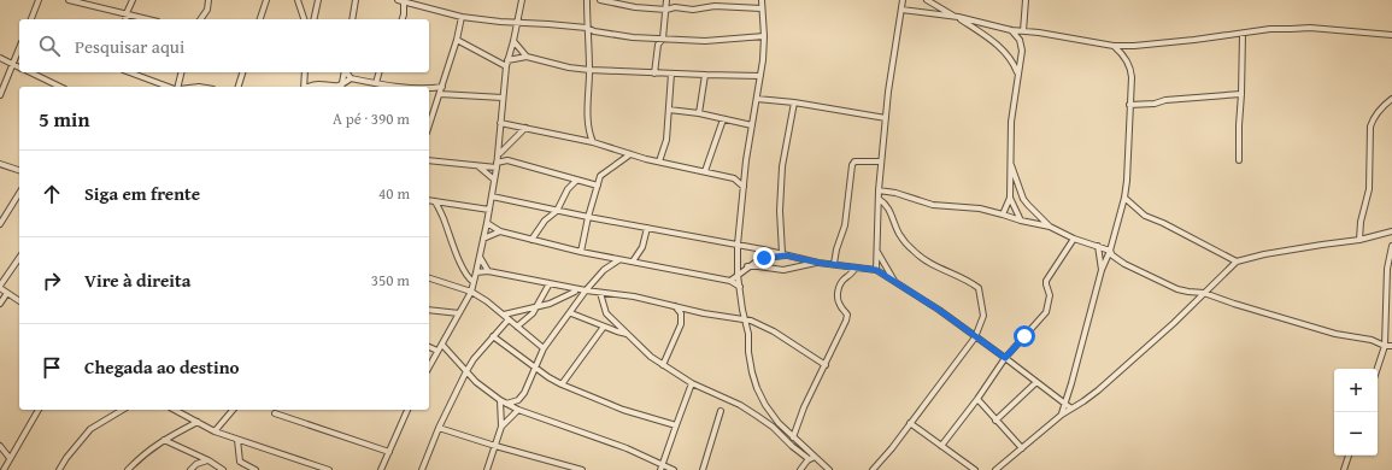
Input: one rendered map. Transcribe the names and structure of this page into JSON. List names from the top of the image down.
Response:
{
  "page": {
    "search": "Pesquisar aqui",
    "heading": ["5 min", "A pé · 390 m"],
    "list": [
      ["Siga em frente", "40 m"],
      ["Vire à direita", "350 m"],
      "Chegada ao destino"
    ],
    "map_buttons": ["+", "−"]
  }
}
